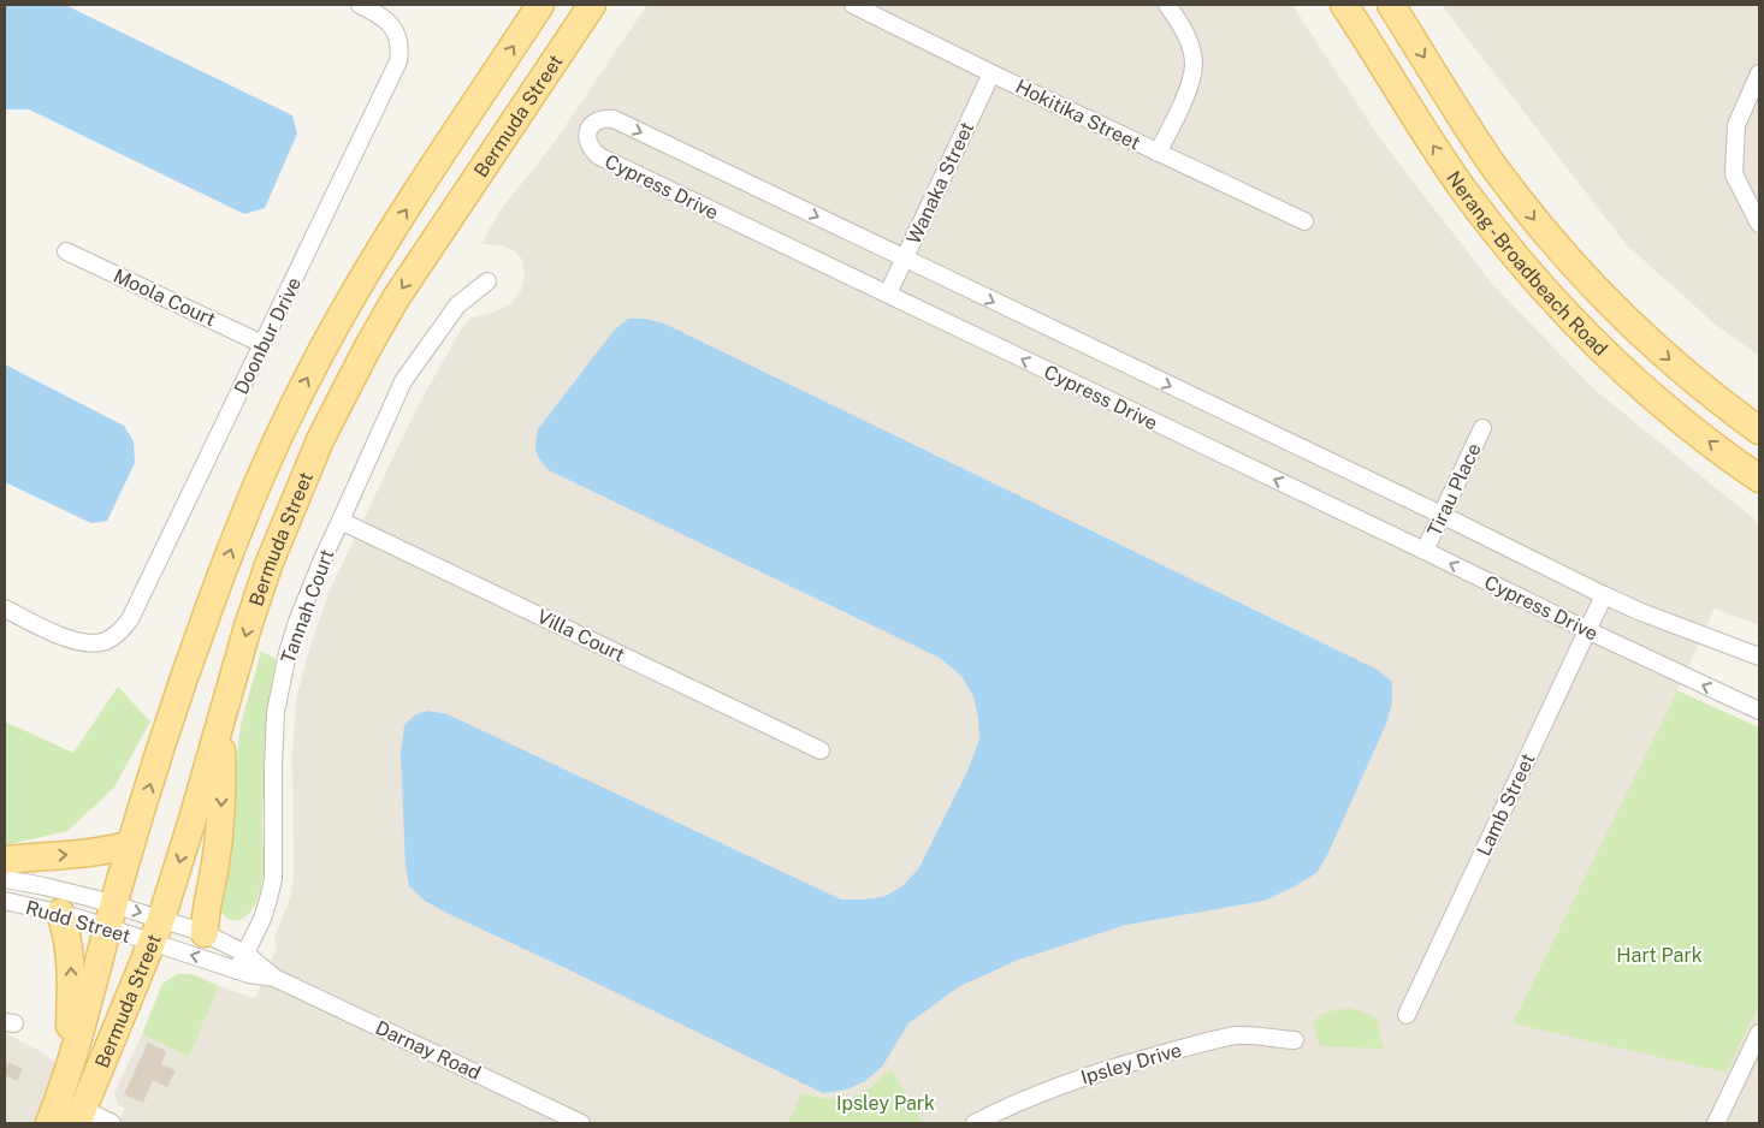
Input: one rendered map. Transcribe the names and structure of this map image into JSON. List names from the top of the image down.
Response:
{
  "streets": {
    "main road": ["Bermuda Street", "Nerang - Broadbeach Road"],
    "street": [
      "Hokitika Street",
      "Wanaka Street",
      "Cypress Drive",
      "Moola Court",
      "Doonbur Drive",
      "Tirau Place",
      "Tannah Court",
      "Villa Court",
      "Lamb Street",
      "Rudd Street",
      "Darnay Road",
      "Ipsley Drive"
    ]
  },
  "crossings": [
    ["Hokitika Street", "Wanaka Street"],
    ["Bermuda Street", "Rudd Street"],
    ["Bermuda Street", "Darnay Road"],
    ["Wanaka Street", "Cypress Drive"],
    ["Cypress Drive", "Tirau Place"],
    ["Cypress Drive", "Lamb Street"],
    ["Moola Court", "Doonbur Drive"],
    ["Tannah Court", "Villa Court"],
    ["Tannah Court", "Darnay Road"],
    ["Rudd Street", "Darnay Road"]
  ],
  "parks": ["Hart Park", "Ipsley Park"]
}
